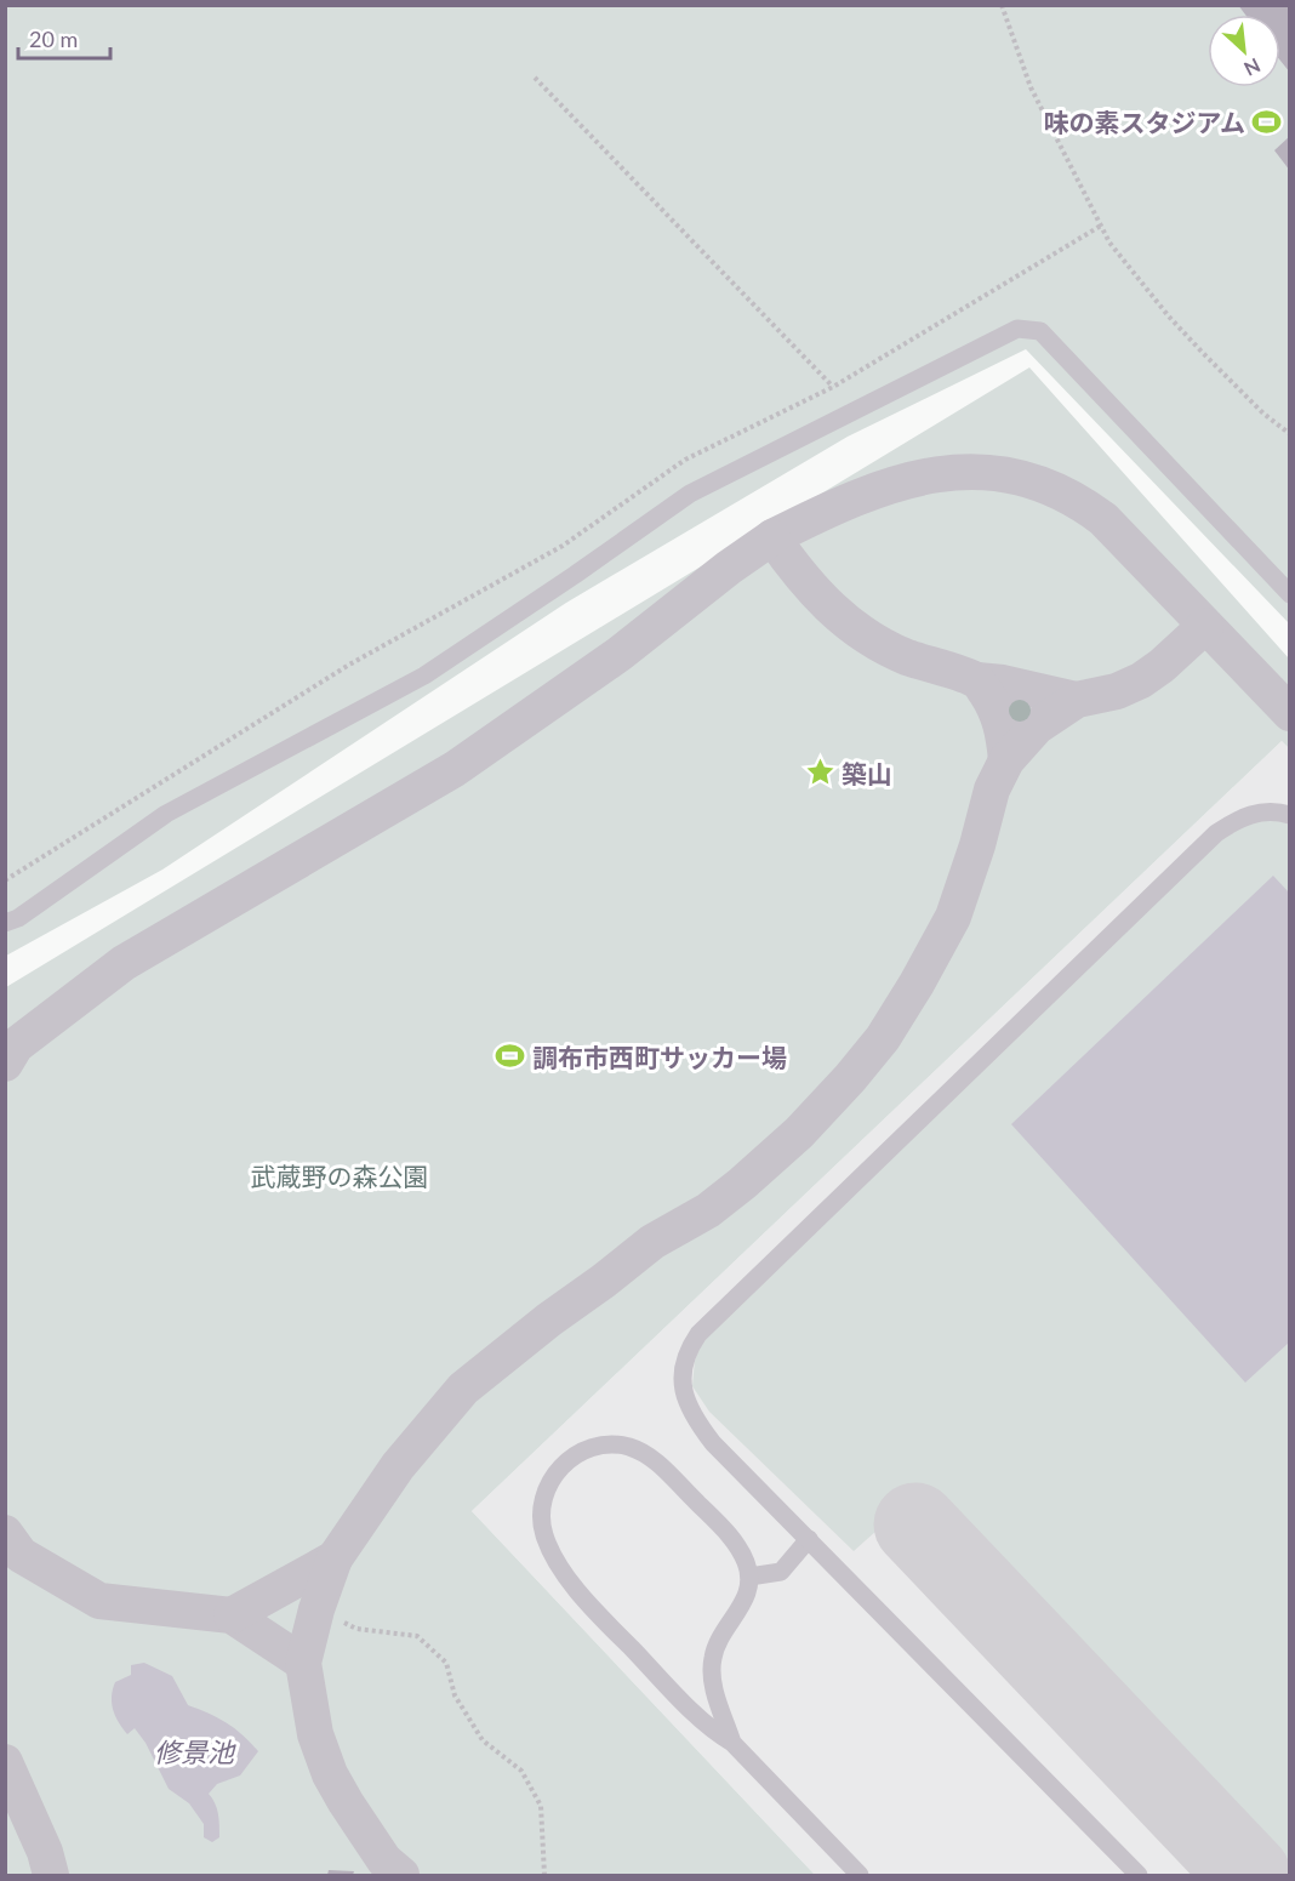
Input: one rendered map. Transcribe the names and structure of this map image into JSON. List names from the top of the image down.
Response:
{
  "water": ["修景池"],
  "parks": ["武蔵野の森公園"],
  "places": {
    "sports": ["味の素スタジアム", "調布市西町サッカー場"],
    "place": ["築山"]
  },
  "scale_bar": "20 m",
  "north": "bottom right"
}
